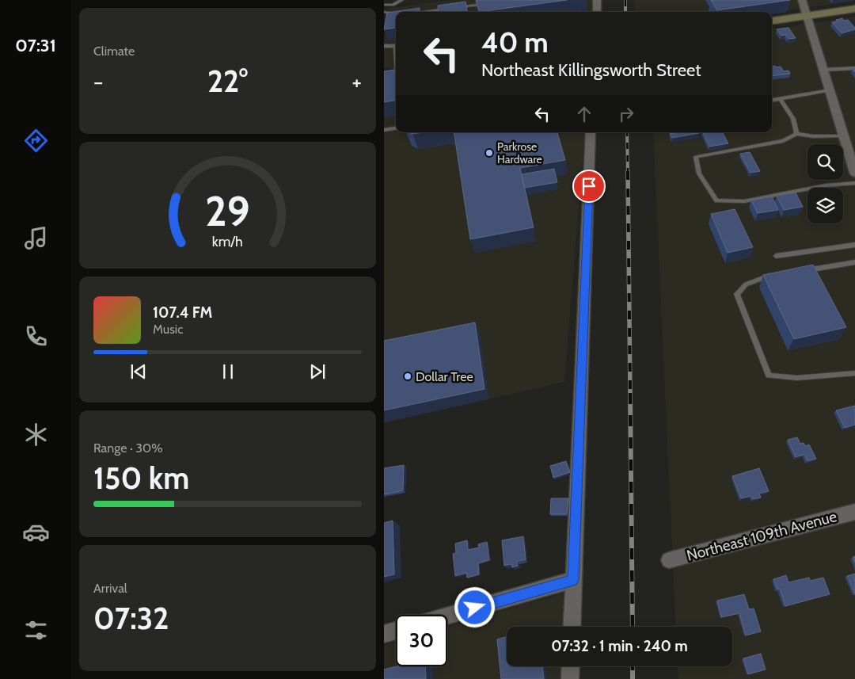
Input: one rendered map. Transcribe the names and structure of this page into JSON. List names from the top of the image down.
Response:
{
  "streets": {
    "street": ["Northeast 109th Avenue"]
  },
  "places": ["Parkrose Hardware", "Dollar Tree"],
  "page": {
    "tabs": "07:31",
    "tile": [
      "Climate",
      ["Range · 30%", "150 km"],
      ["Arrival", "07:32"]
    ],
    "turn": ["40 m", "Northeast Killingsworth Street"],
    "heat": ["−", "22°", "+"],
    "song": ["107.4 FM", "Music"],
    "limit": "30",
    "trip": "07:32 · 1 min · 240 m",
    "gauge": ["29", "km/h"]
  }
}
